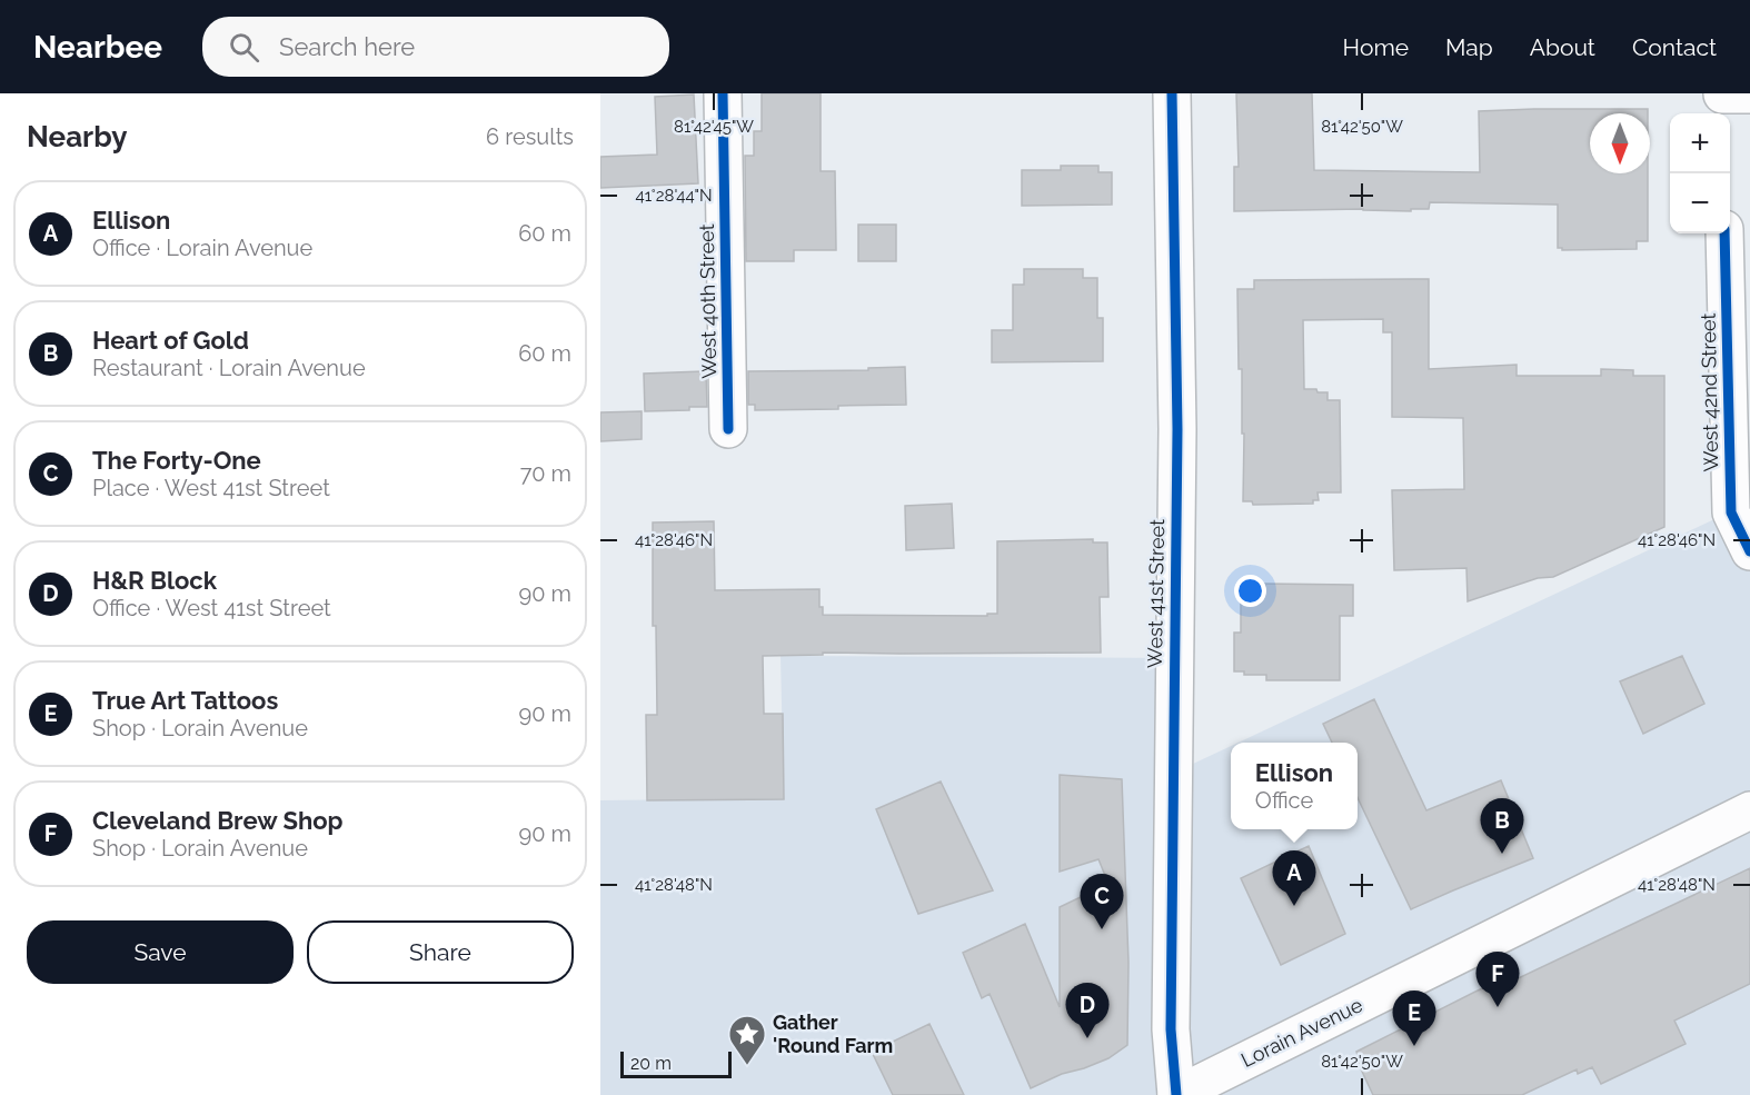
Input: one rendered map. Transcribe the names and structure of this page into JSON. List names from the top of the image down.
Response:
{
  "streets": {
    "street": [
      "West 40th Street",
      "West 42nd Street",
      "West 41st Street",
      "Lorain Avenue"
    ]
  },
  "crossings": [
    ["West 41st Street", "Lorain Avenue"]
  ],
  "places": {
    "place": ["Gather 'Round Farm"]
  },
  "scale_bar": "20 m",
  "north": "bottom",
  "page": {
    "header": "Nearbee",
    "search": "Search here",
    "nav": [
      "Home",
      "Map",
      "About",
      "Contact"
    ],
    "heading": ["Nearby", "6 results"],
    "map_buttons": ["+", "−"],
    "list": [
      {
        "mark": "A",
        "name": "Ellison",
        "note": "Office · Lorain Avenue",
        "value": "60 m"
      },
      {
        "mark": "B",
        "name": "Heart of Gold",
        "note": "Restaurant · Lorain Avenue",
        "value": "60 m"
      },
      {
        "mark": "C",
        "name": "The Forty-One",
        "note": "Place · West 41st Street",
        "value": "70 m"
      },
      {
        "mark": "D",
        "name": "H&R Block",
        "note": "Office · West 41st Street",
        "value": "90 m"
      },
      {
        "mark": "E",
        "name": "True Art Tattoos",
        "note": "Shop · Lorain Avenue",
        "value": "90 m"
      },
      {
        "mark": "F",
        "name": "Cleveland Brew Shop",
        "note": "Shop · Lorain Avenue",
        "value": "90 m"
      }
    ],
    "popup": ["Ellison", "Office"],
    "pins": [
      "B",
      "A",
      "C",
      "F",
      "D",
      "E"
    ],
    "buttons": ["Save", "Share"],
    "scale": "20 m"
  },
  "coordinates": [
    "81°42'45\"W",
    "81°42'50\"W",
    "41°28'44\"N",
    "41°28'46\"N",
    "41°28'48\"N"
  ]
}
